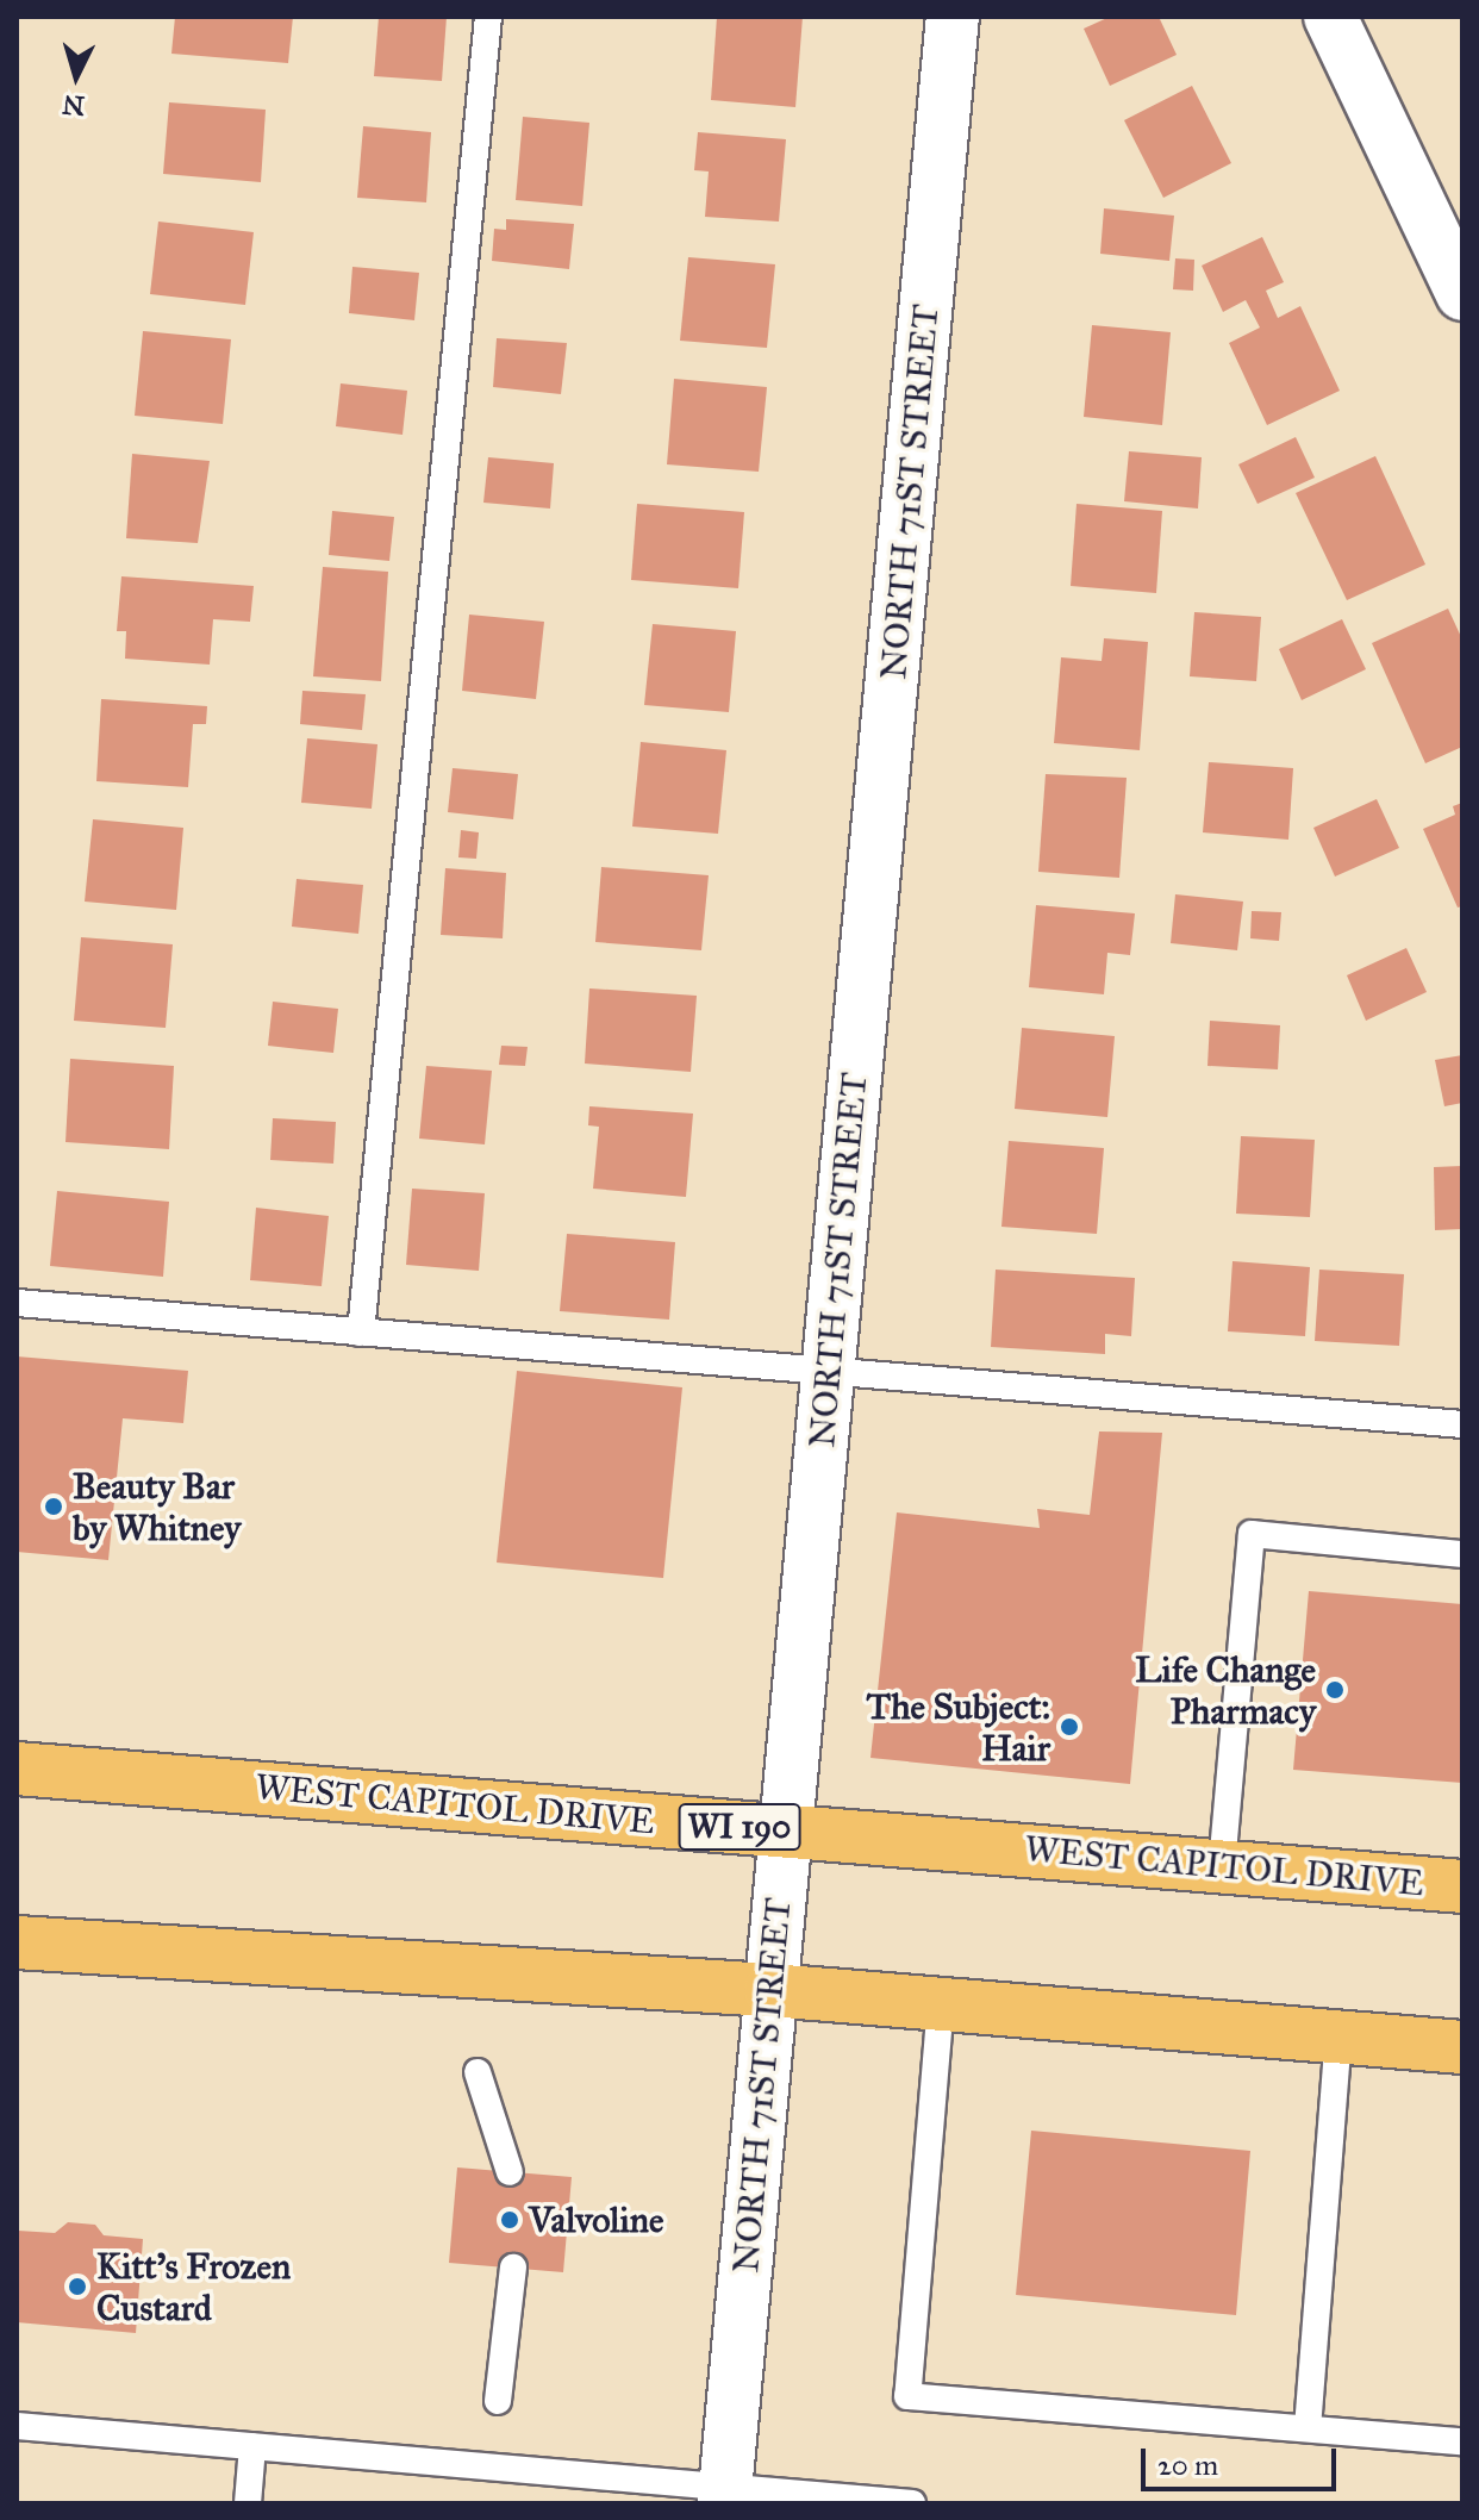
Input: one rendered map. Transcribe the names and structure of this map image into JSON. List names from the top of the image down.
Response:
{
  "streets": {
    "main road": ["WEST CAPITOL DRIVE", "WI 190"],
    "street": ["NORTH 71ST STREET"]
  },
  "crossings": [
    ["NORTH 71ST STREET", "WEST CAPITOL DRIVE"]
  ],
  "places": [
    "Beauty Bar by Whitney",
    "Life Change Pharmacy",
    "The Subject: Hair",
    "Valvoline",
    "Kitt's Frozen Custard"
  ],
  "scale_bar": "20 m",
  "north": "bottom"
}
